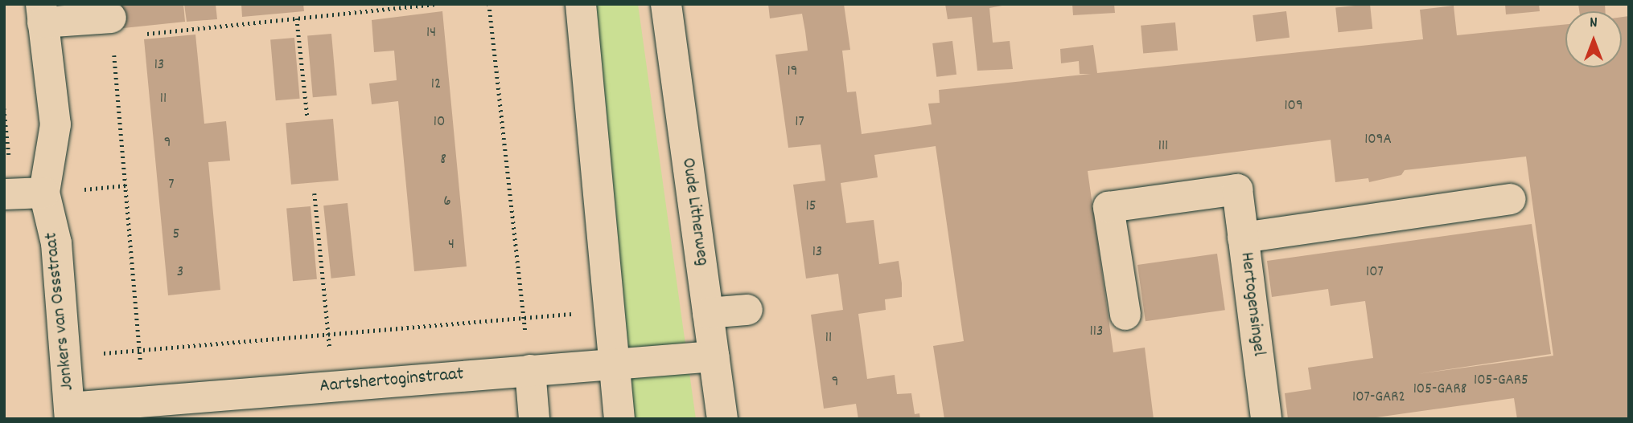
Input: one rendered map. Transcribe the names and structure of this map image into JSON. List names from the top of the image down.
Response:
{
  "streets": {
    "street": [
      "Oude Litherweg",
      "Hertogensingel",
      "Jonkers van Ossstraat",
      "Aartshertoginstraat"
    ]
  },
  "crossings": [
    ["Oude Litherweg", "Aartshertoginstraat"],
    ["Jonkers van Ossstraat", "Aartshertoginstraat"]
  ],
  "house_numbers": [
    "14",
    "13",
    "19",
    "12",
    "11",
    "109",
    "10",
    "17",
    "109A",
    "9",
    "111",
    "8",
    "7",
    "6",
    "15",
    "5",
    "4",
    "13",
    "3",
    "107",
    "113",
    "11",
    "105-GAR5",
    "9",
    "105-GAR8",
    "107-GAR2"
  ],
  "north": "top"
}
